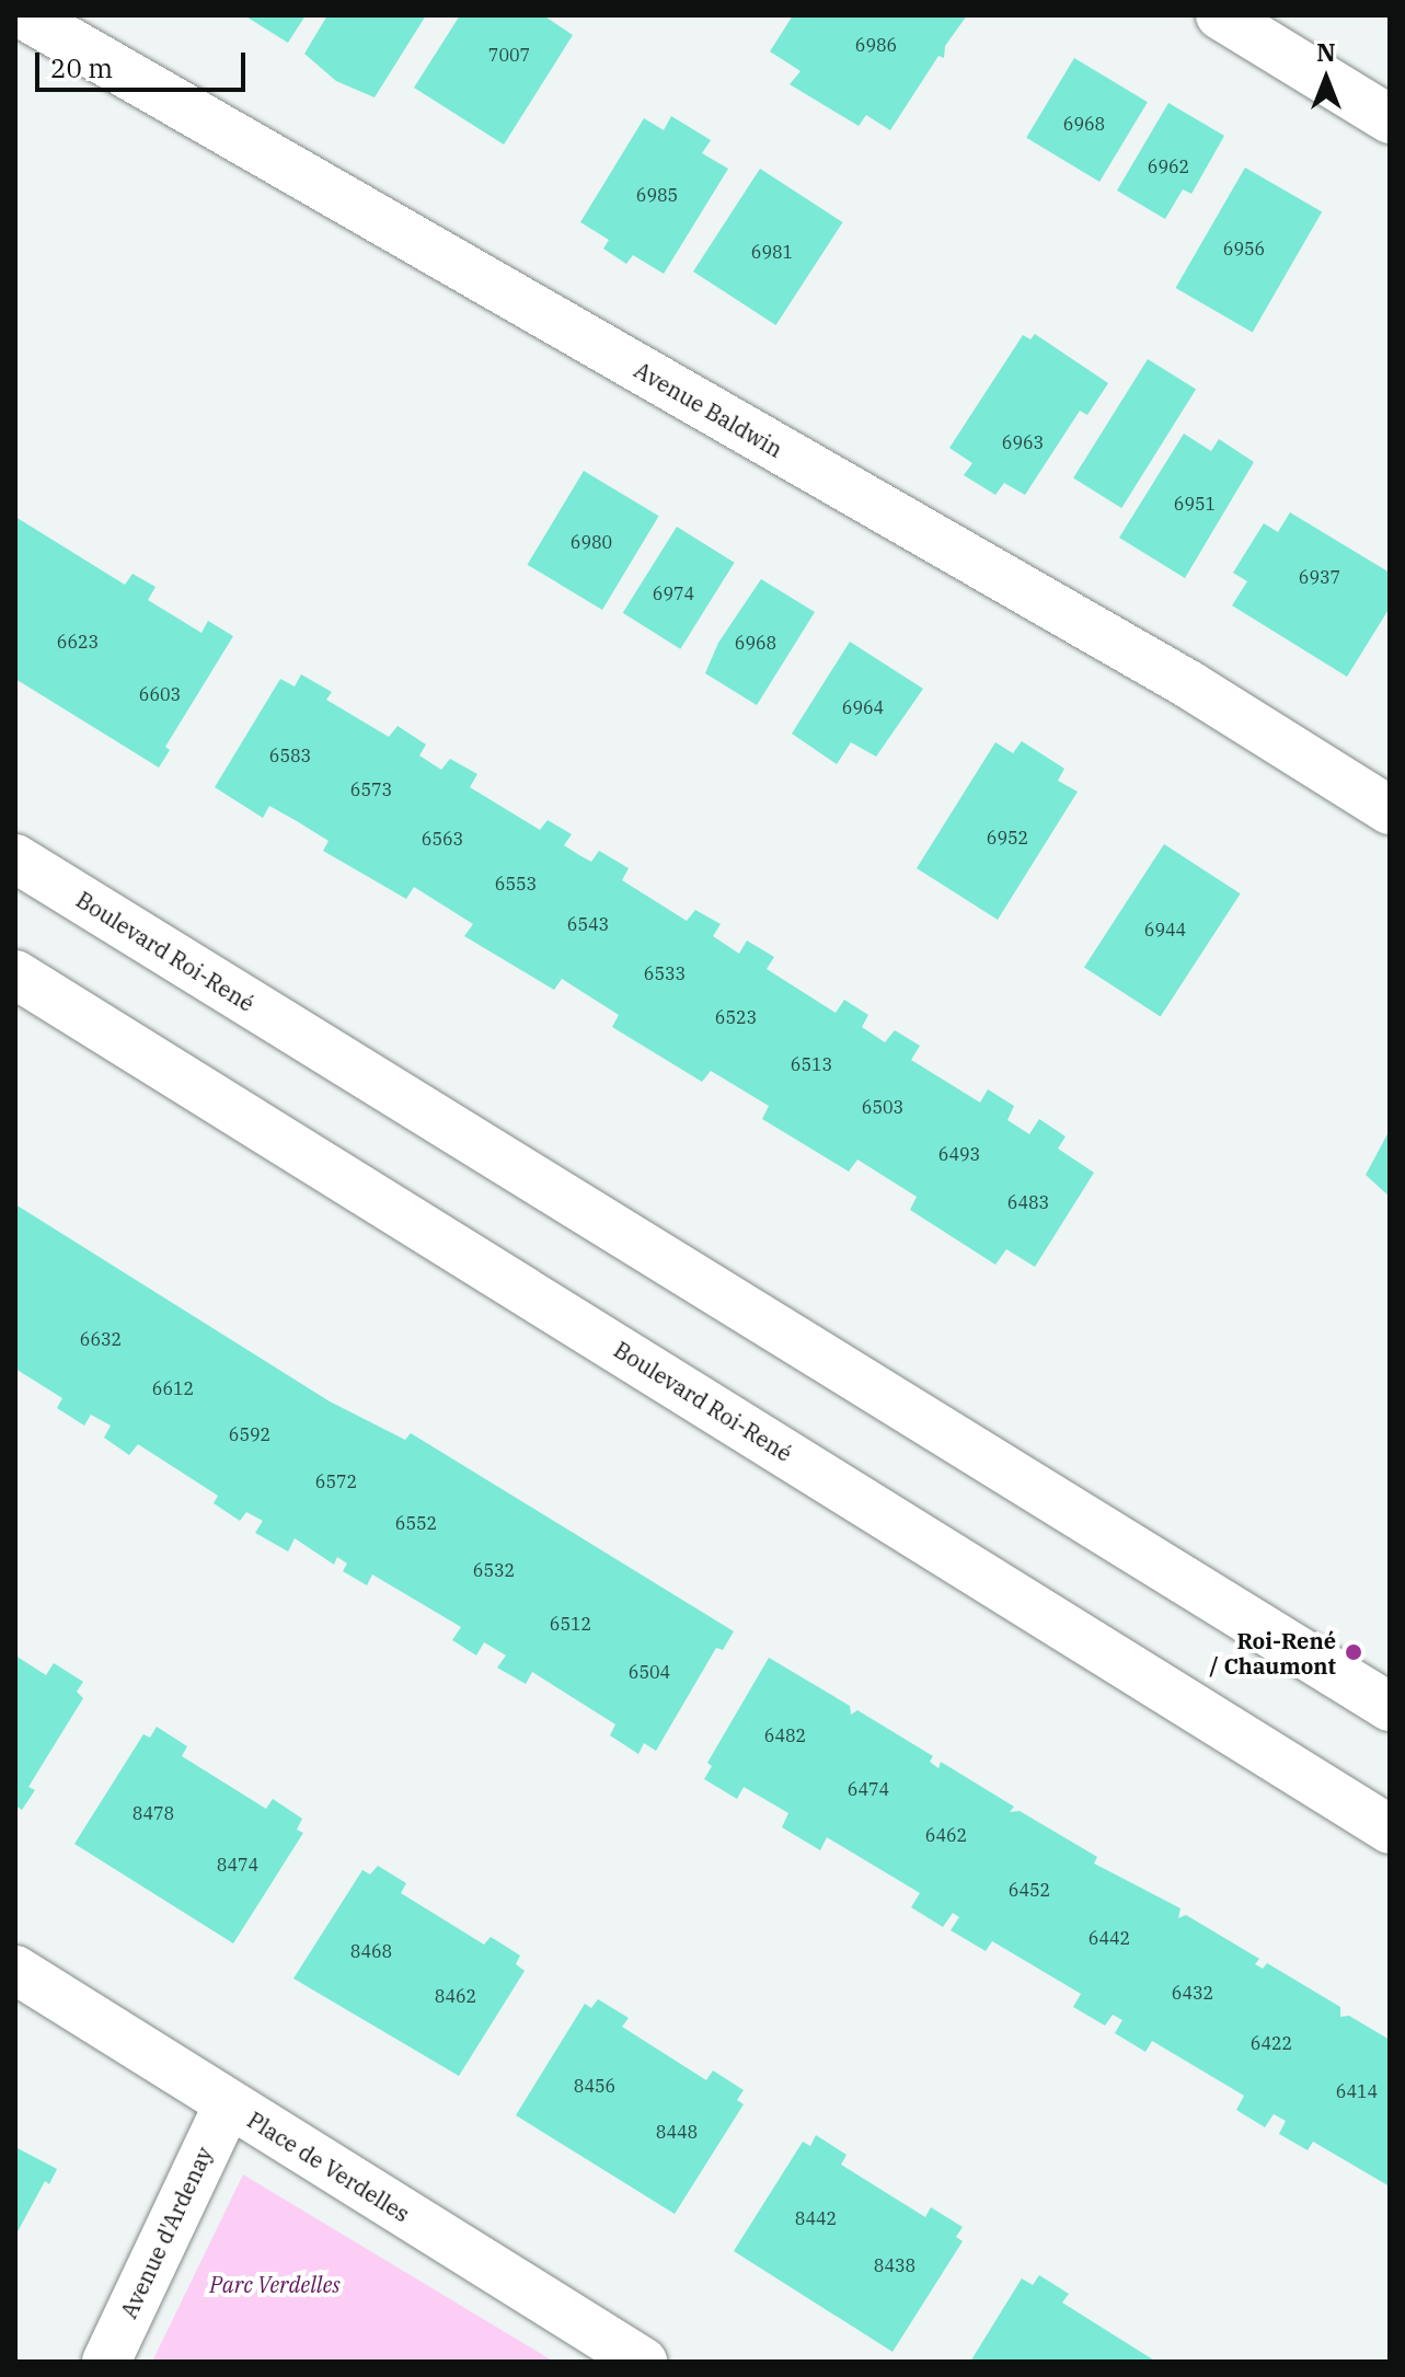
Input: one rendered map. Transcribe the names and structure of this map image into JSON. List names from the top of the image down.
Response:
{
  "streets": {
    "street": [
      "Avenue Baldwin",
      "Boulevard Roi-René",
      "Place de Verdelles",
      "Avenue d'Ardenay"
    ]
  },
  "crossings": [
    ["Place de Verdelles", "Avenue d'Ardenay"]
  ],
  "parks": ["Parc Verdelles"],
  "places": ["Roi-René / Chaumont"],
  "house_numbers": [
    "6986",
    "7007",
    "6968",
    "6962",
    "6985",
    "6956",
    "6981",
    "6963",
    "6951",
    "6980",
    "6937",
    "6974",
    "6623",
    "6968",
    "6603",
    "6964",
    "6583",
    "6573",
    "6952",
    "6563",
    "6553",
    "6543",
    "6944",
    "6533",
    "6523",
    "6513",
    "6503",
    "6493",
    "6483",
    "6632",
    "6612",
    "6592",
    "6572",
    "6552",
    "6532",
    "6512",
    "6504",
    "6482",
    "6474",
    "8478",
    "6462",
    "8474",
    "6452",
    "6442",
    "8468",
    "6432",
    "8462",
    "6422",
    "8456",
    "6414",
    "8448",
    "8442",
    "8438"
  ],
  "scale_bar": "20 m",
  "north": "top"
}
